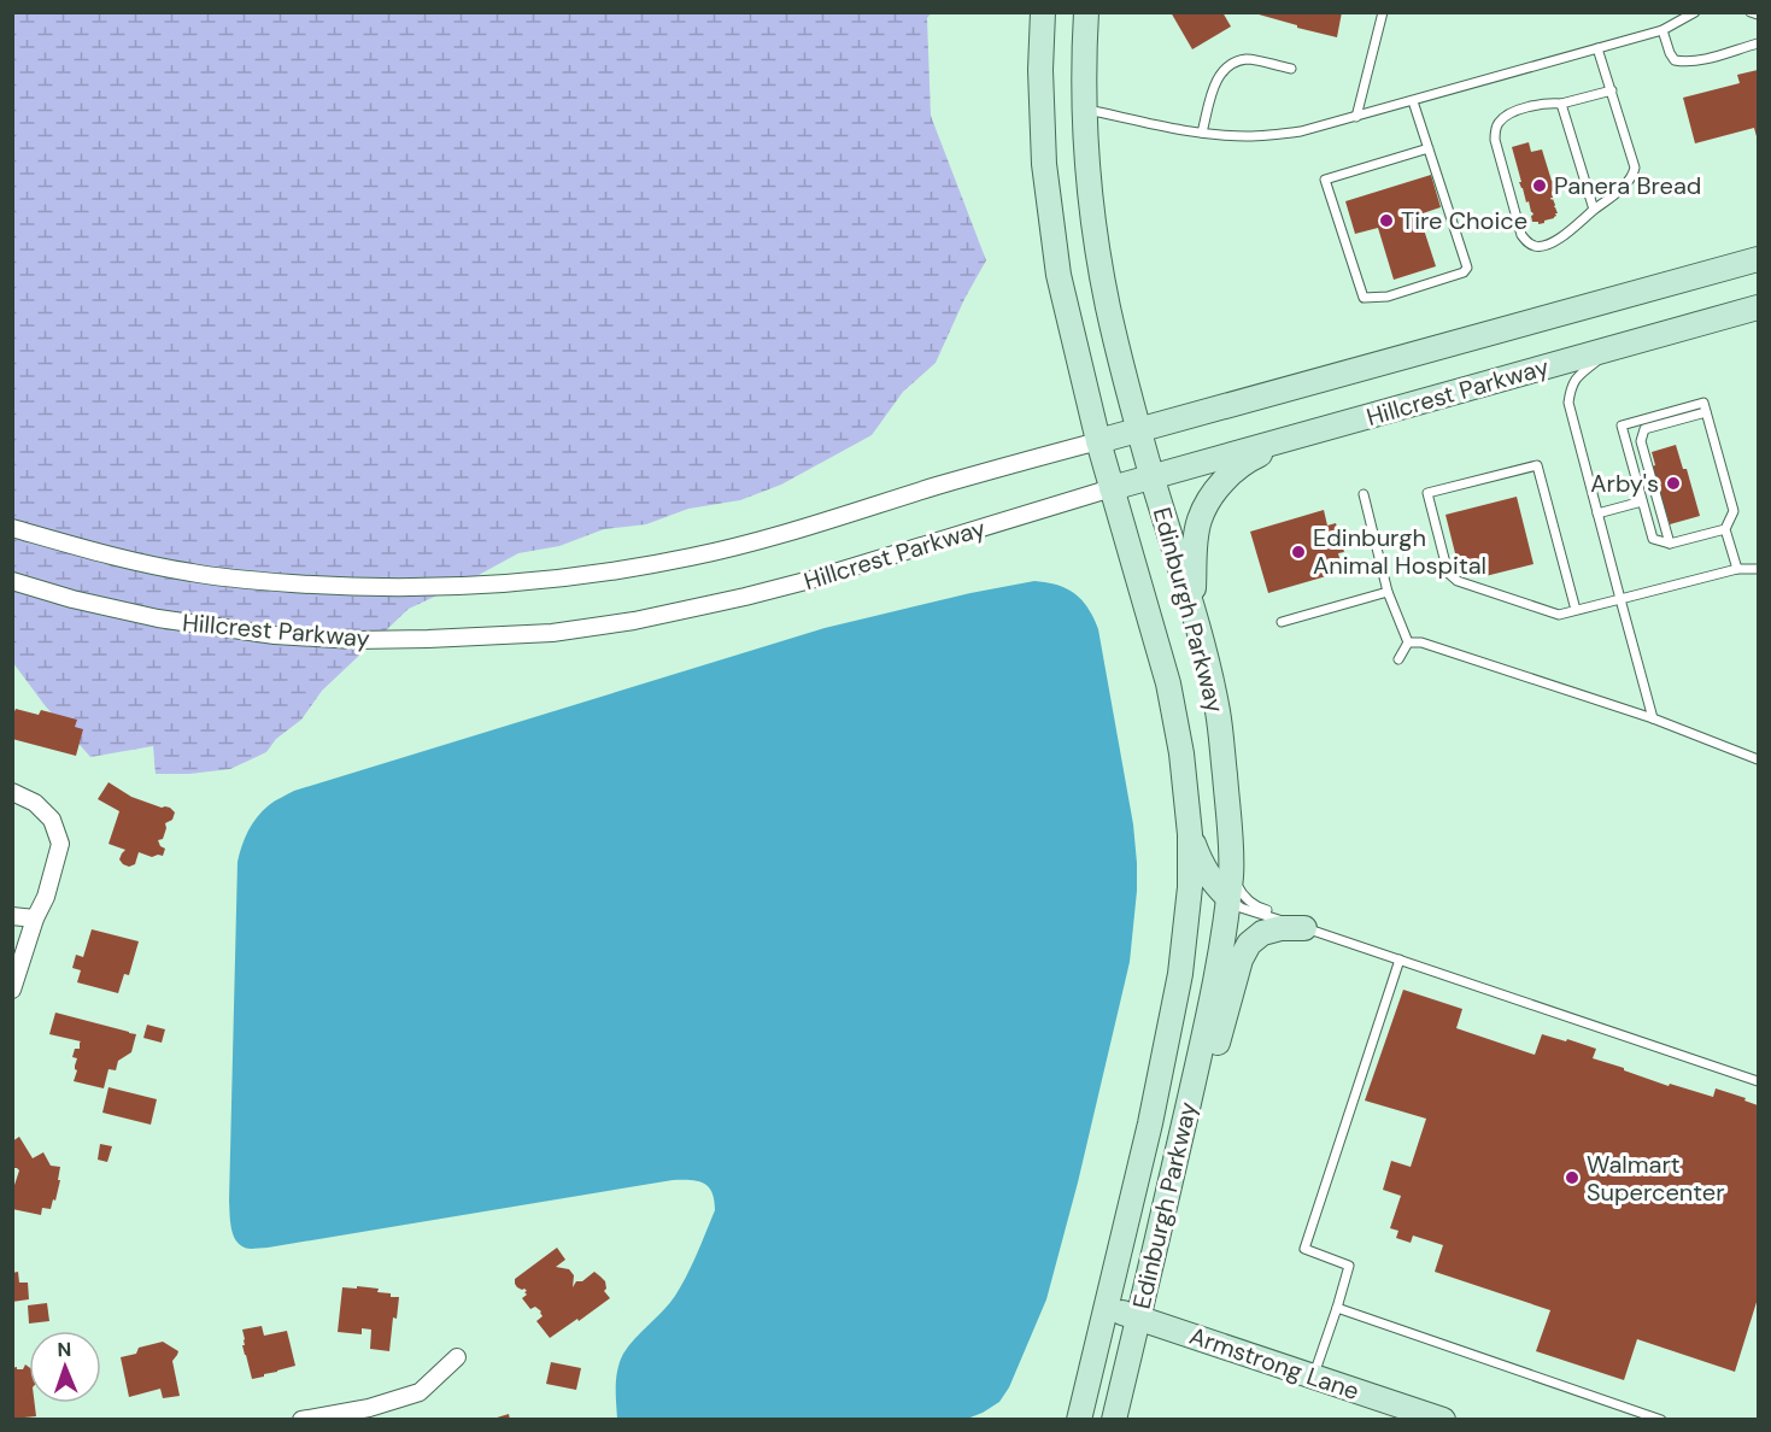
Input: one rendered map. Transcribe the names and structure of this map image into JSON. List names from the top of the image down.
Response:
{
  "streets": {
    "main road": ["Hillcrest Parkway", "Edinburgh Parkway", "Armstrong Lane"]
  },
  "crossings": [
    ["Hillcrest Parkway", "Edinburgh Parkway"],
    ["Edinburgh Parkway", "Armstrong Lane"]
  ],
  "places": [
    "Panera Bread",
    "Tire Choice",
    "Arby's",
    "Edinburgh Animal Hospital",
    "Walmart Supercenter"
  ],
  "north": "top"
}
